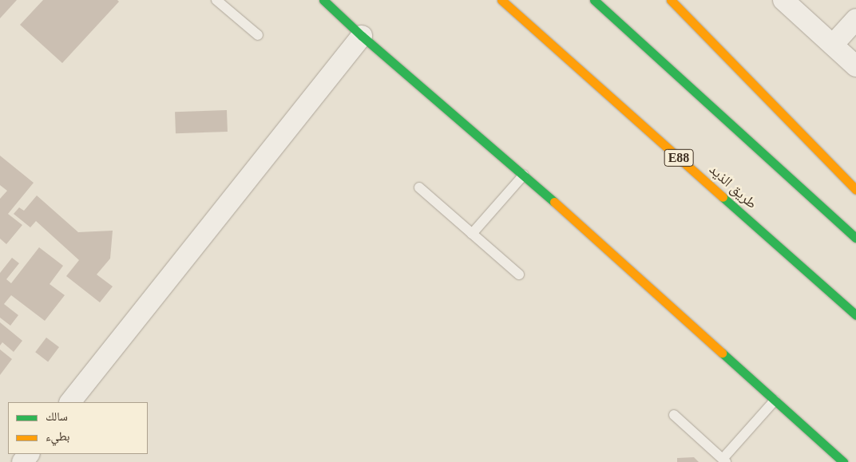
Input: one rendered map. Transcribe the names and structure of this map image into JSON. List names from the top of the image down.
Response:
{
  "streets": {
    "main road": ["E88", "طريق الذيد"]
  },
  "legend": ["سالك", "بطيء"]
}
